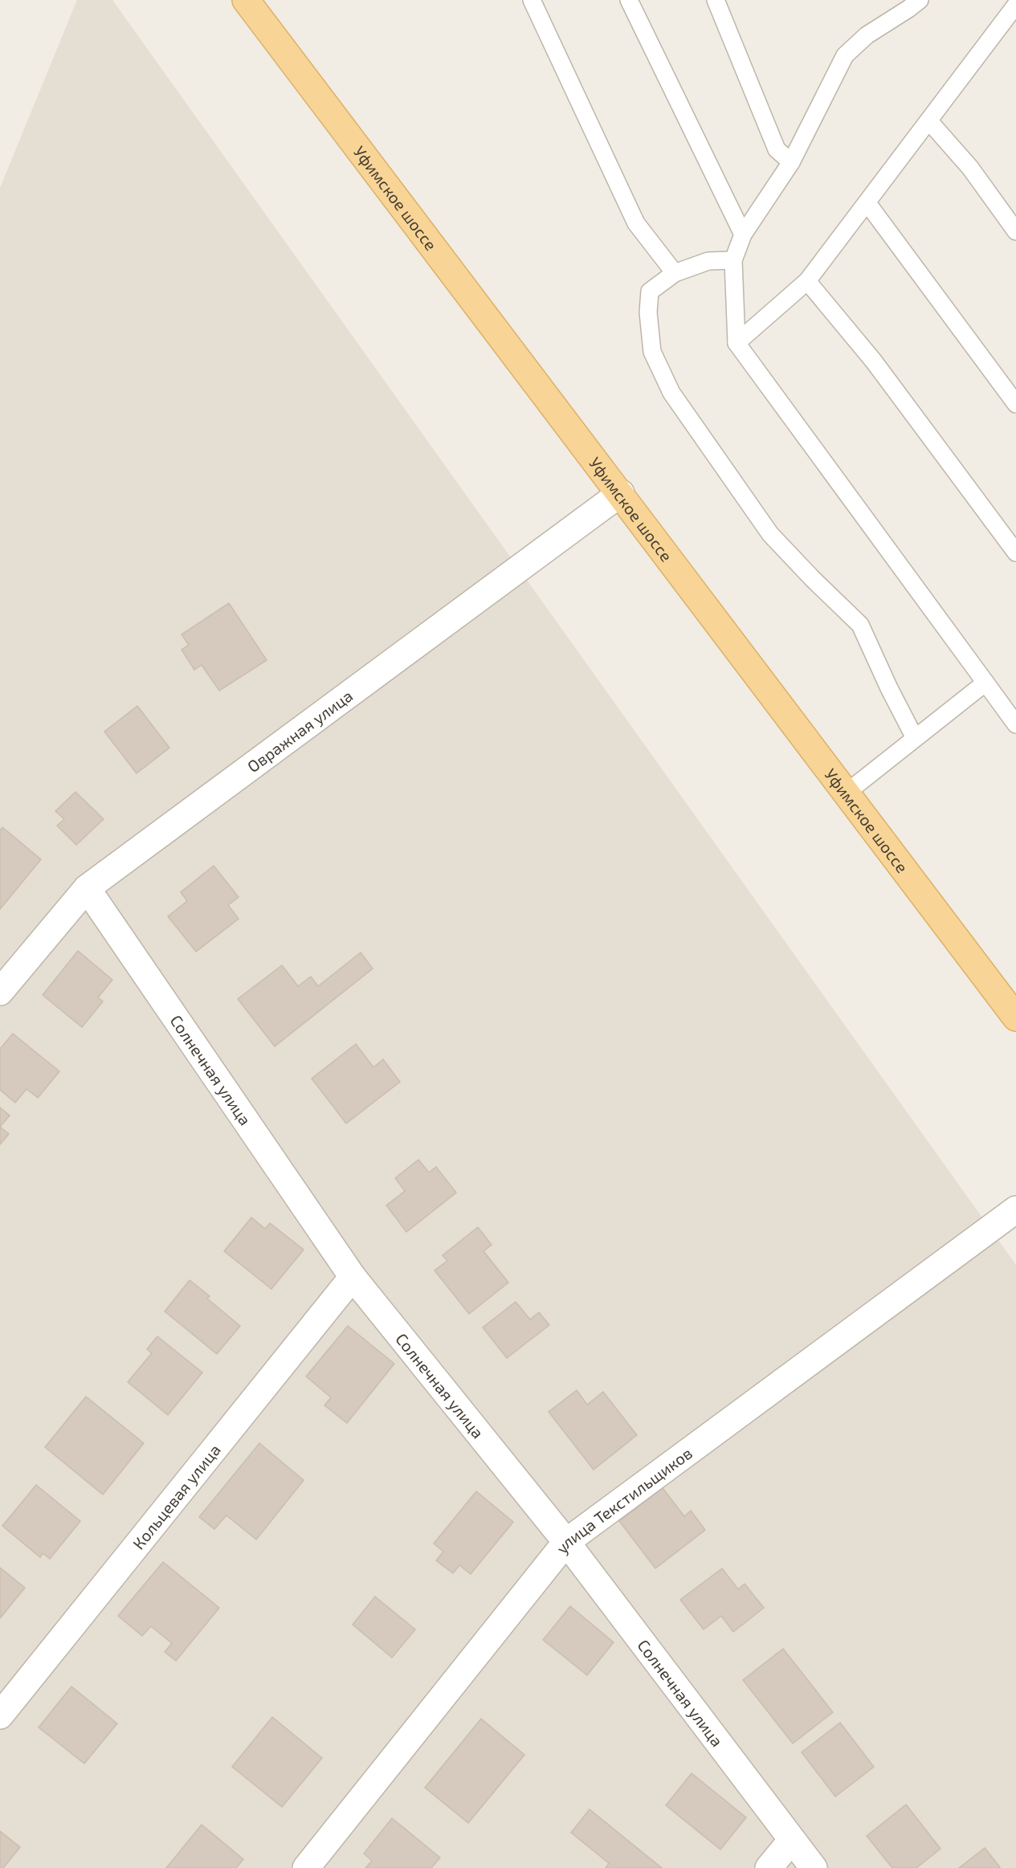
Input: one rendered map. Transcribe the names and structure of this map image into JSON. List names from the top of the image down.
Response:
{
  "streets": {
    "main road": ["Уфимское шоссе"],
    "street": [
      "Овражная улица",
      "Солнечная улица",
      "Кольцевая улица",
      "улица Текстильщиков"
    ]
  },
  "crossings": [
    ["Уфимское шоссе", "Овражная улица"],
    ["Овражная улица", "Солнечная улица"],
    ["Солнечная улица", "Кольцевая улица"],
    ["Солнечная улица", "улица Текстильщиков"]
  ]
}
